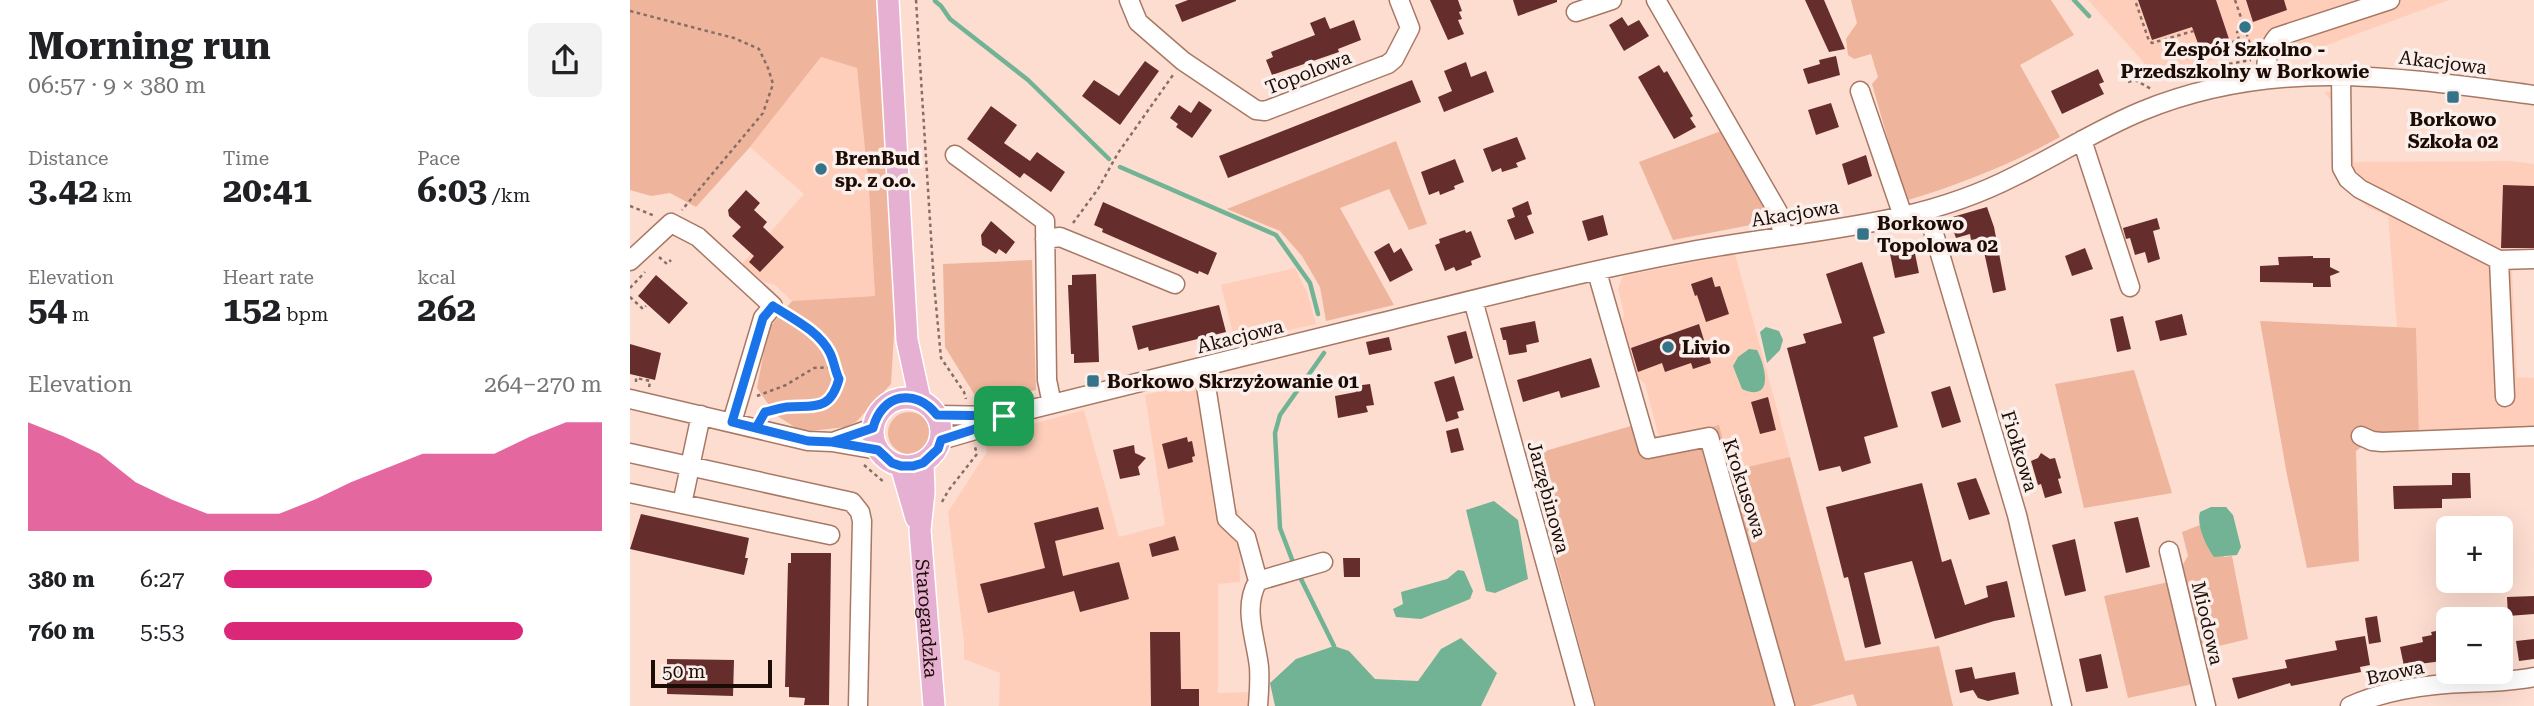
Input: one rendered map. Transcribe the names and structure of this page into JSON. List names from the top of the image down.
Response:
{
  "streets": {
    "main road": ["Starogardzka"],
    "street": [
      "Akacjowa",
      "Topolowa",
      "Fiołkowa",
      "Krokusowa",
      "Jarzębinowa",
      "Miodowa",
      "Bzowa"
    ]
  },
  "crossings": [
    ["Akacjowa", "Fiołkowa"],
    ["Akacjowa", "Krokusowa"],
    ["Akacjowa", "Jarzębinowa"],
    ["Akacjowa", "Starogardzka"]
  ],
  "places": {
    "other": ["Zespół Szkolno - Przedszkolny w Borkowie", "BrenBud sp. z o.o.", "Livio"],
    "transit": ["Borkowo Szkoła 02", "Borkowo Topolowa 02", "Borkowo Skrzyżowanie 01"]
  },
  "scale_bar": "50 m",
  "page": {
    "heading": ["Morning run", "06:57 · 9 × 380 m"],
    "stats": [
      ["Distance", "3.42 km"],
      ["Time", "20:41"],
      ["Pace", "6:03 /km"],
      ["Elevation", "54 m"],
      ["Heart rate", "152 bpm"],
      ["kcal", "262"]
    ],
    "chart": ["Elevation", "264–270 m"],
    "map_buttons": ["+", "−"],
    "list": [
      {
        "name": "380 m",
        "note": "6:27"
      },
      {
        "name": "760 m",
        "note": "5:53"
      }
    ],
    "scale": "50 m"
  }
}
